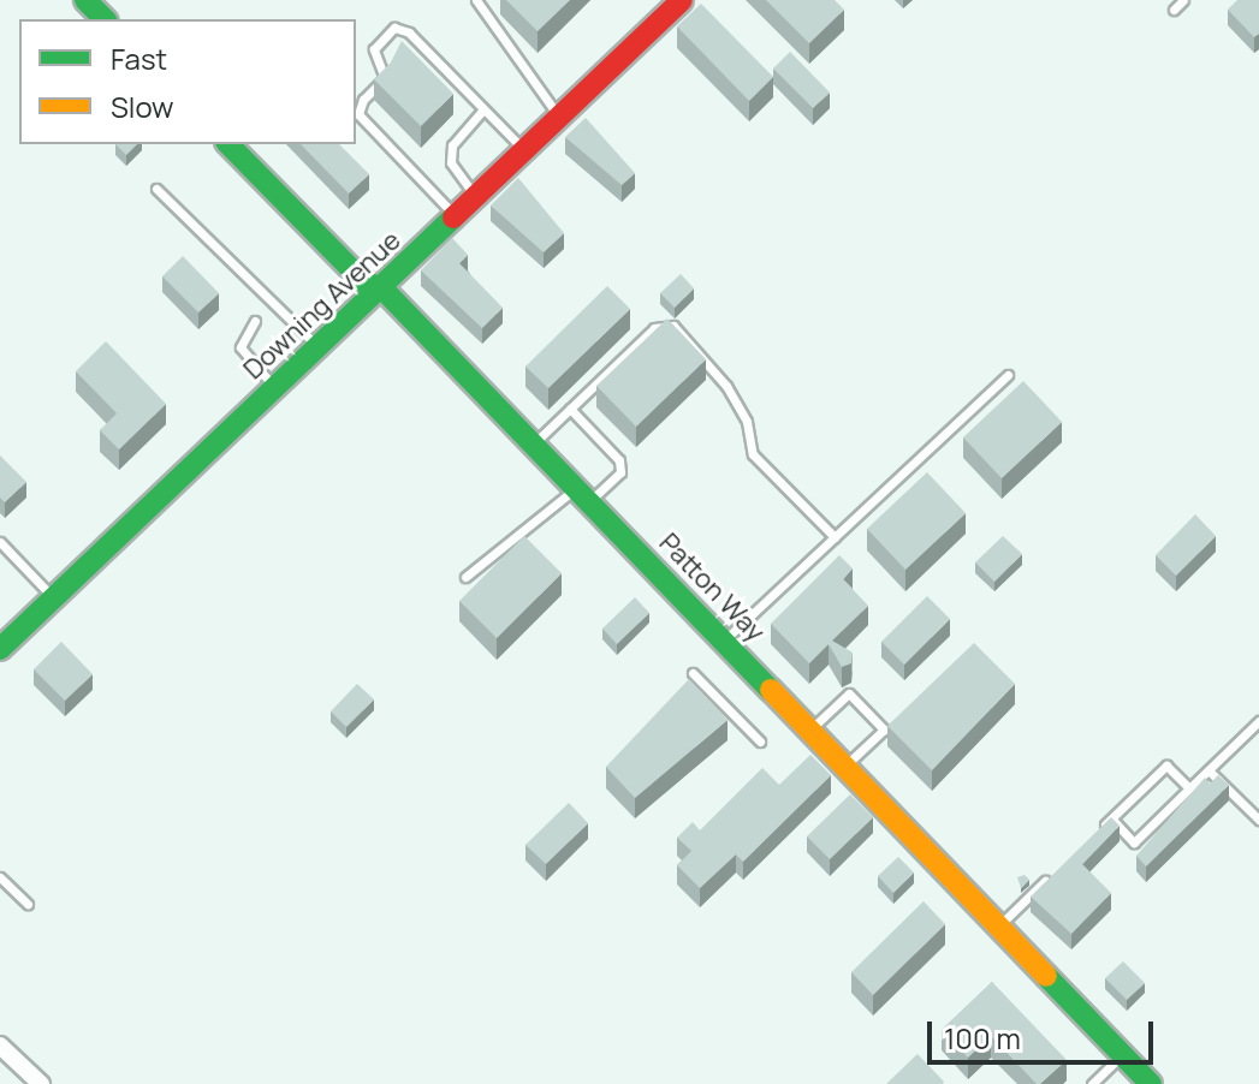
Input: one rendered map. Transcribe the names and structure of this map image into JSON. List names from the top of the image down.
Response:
{
  "streets": {
    "street": ["Downing Avenue", "Patton Way"]
  },
  "crossings": [
    ["Downing Avenue", "Patton Way"]
  ],
  "legend": ["Fast", "Slow"],
  "scale_bar": "100 m"
}
